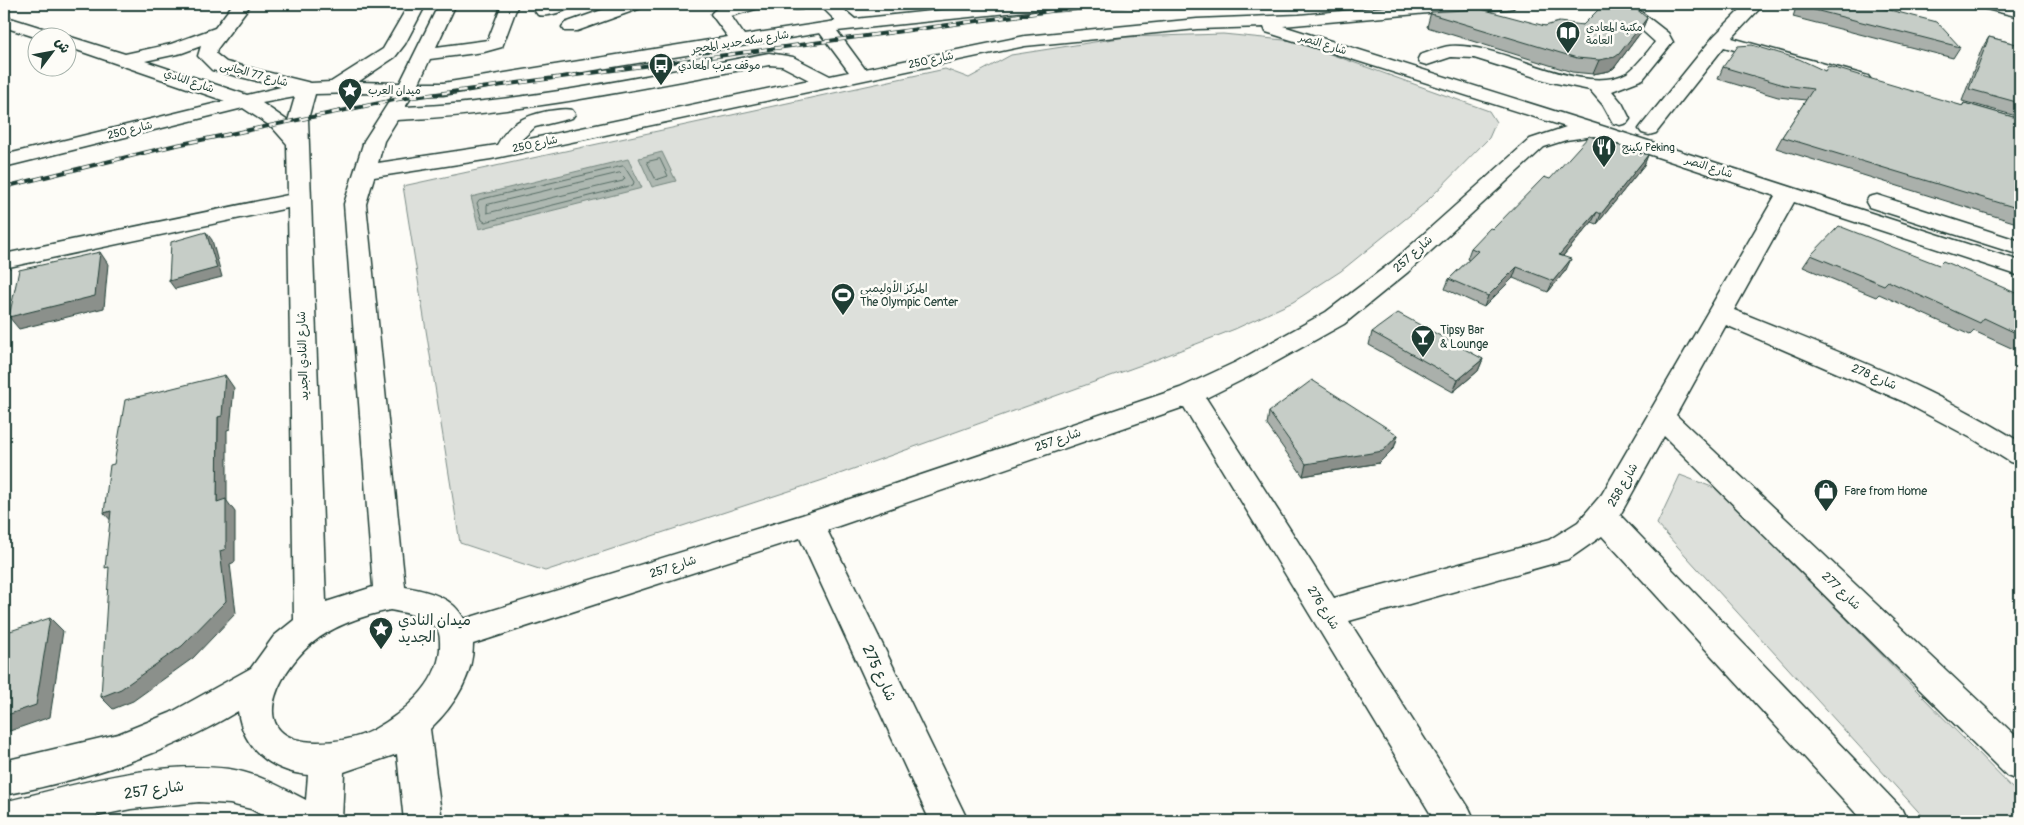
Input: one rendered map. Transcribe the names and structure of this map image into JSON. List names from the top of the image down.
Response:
{
  "streets": {
    "street": [
      "شارع سكه حديد المحجر",
      "شارع النصر",
      "شارع 250",
      "شارع 77 الجانبى",
      "شارع النادي",
      "شارع 257",
      "شارع النادي الجديد",
      "شارع 278",
      "شارع 258",
      "شارع 277",
      "شارع 276",
      "شارع 275"
    ]
  },
  "crossings": [
    ["شارع سكه حديد المحجر", "شارع 250"],
    ["شارع النصر", "شارع 250"],
    ["شارع النصر", "شارع 257"],
    ["شارع النصر", "شارع 258"],
    ["شارع 250", "شارع 77 الجانبى"],
    ["شارع 250", "شارع النادي"],
    ["شارع 250", "شارع النادي الجديد"],
    ["شارع 77 الجانبى", "شارع النادي الجديد"],
    ["شارع النادي", "شارع النادي الجديد"],
    ["شارع 257", "شارع 276"],
    ["شارع 257", "شارع 275"],
    ["شارع 278", "شارع 258"],
    ["شارع 258", "شارع 277"],
    ["شارع 258", "شارع 276"]
  ],
  "places": {
    "library": ["مكتبة المعادي العامة"],
    "bus stop": ["موقف عرب المعادي"],
    "place": ["ميدان العرب", "ميدان النادي الجديد"],
    "restaurant": ["بكينج Peking"],
    "sports": ["المركز الأوليمبى The Olympic Center"],
    "bar": ["Tipsy Bar & Lounge"],
    "shop": ["Fare from Home"]
  },
  "north": "top right"
}
